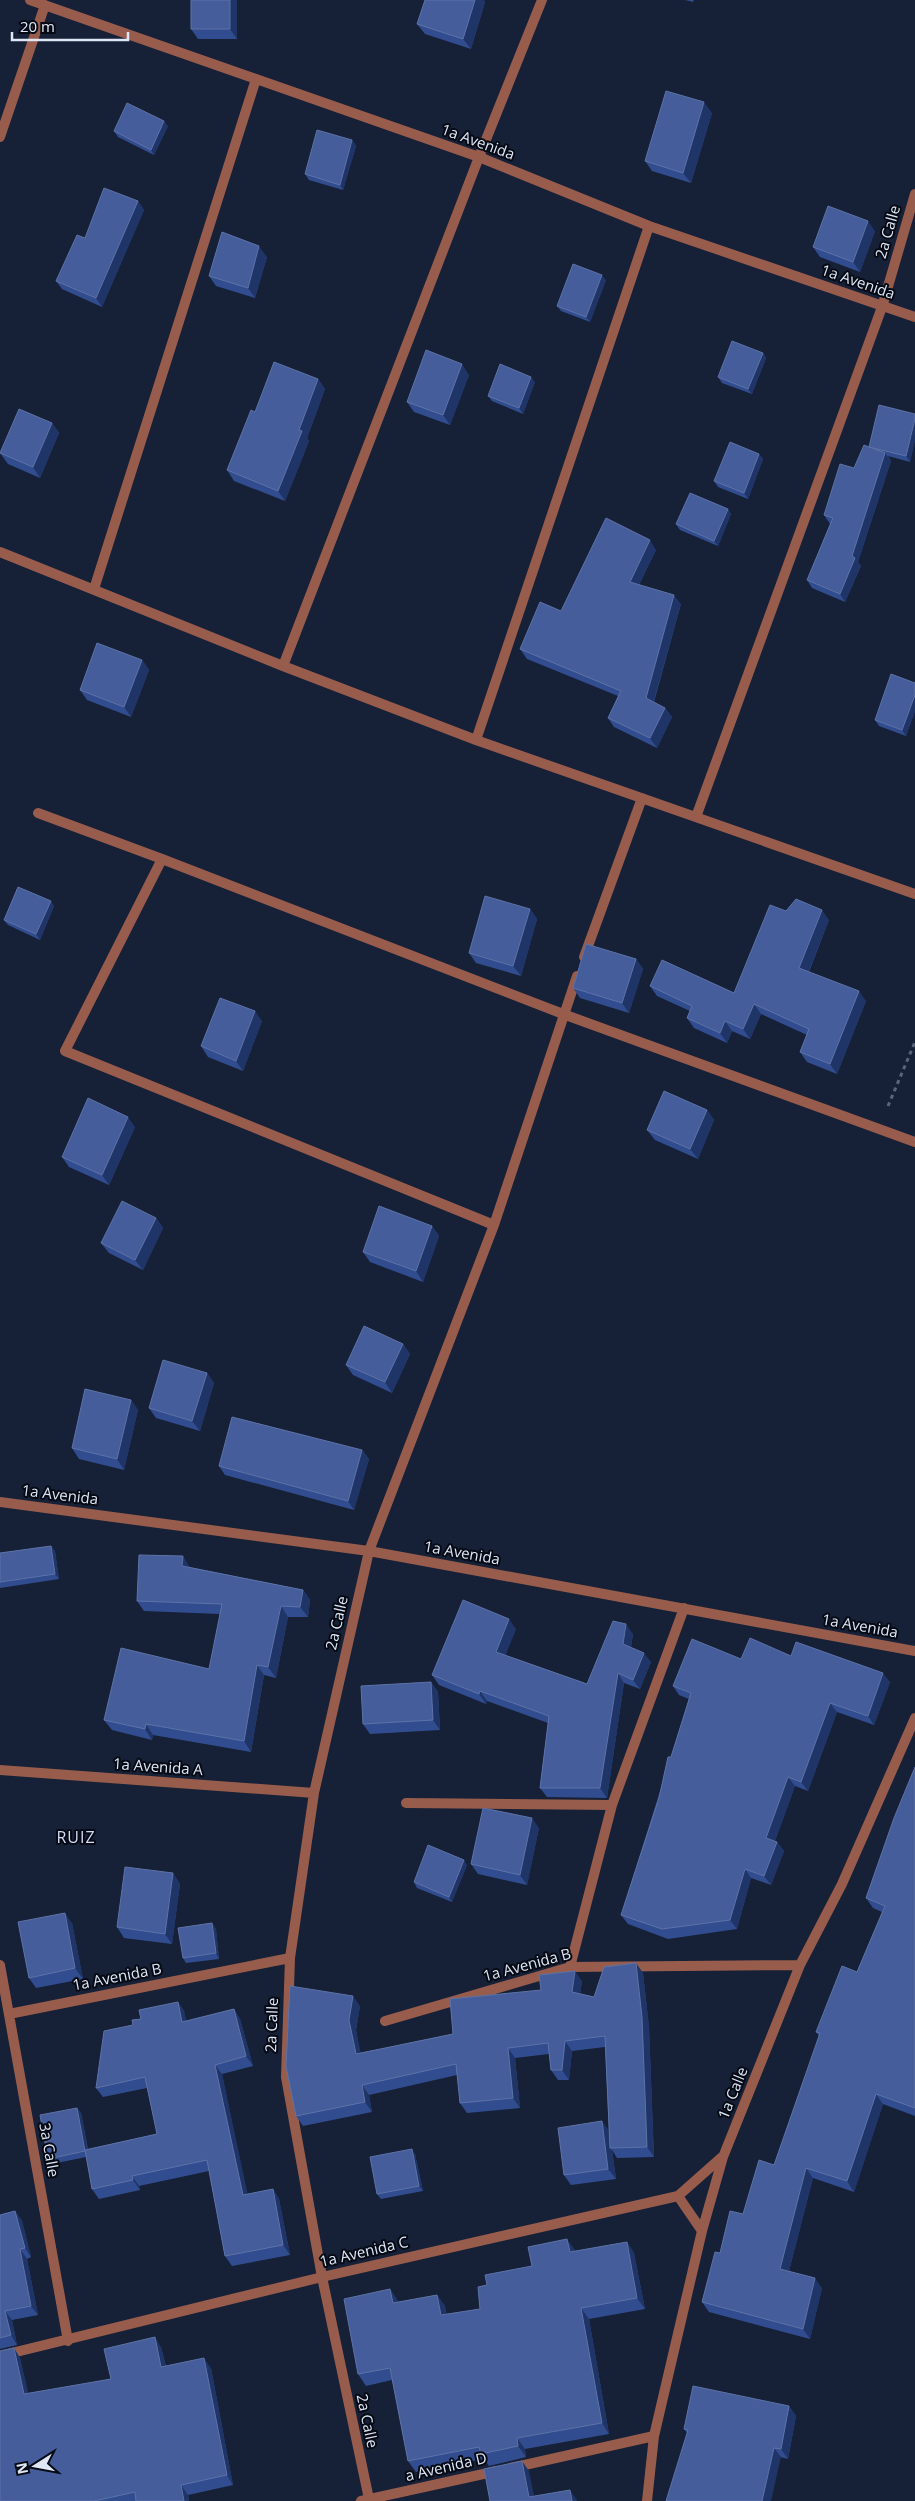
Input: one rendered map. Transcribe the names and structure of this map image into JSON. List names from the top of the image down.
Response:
{
  "streets": {
    "street": [
      "1a Avenida",
      "2a Calle",
      "1a Avenida A",
      "1a Avenida B",
      "1a Calle",
      "3a Calle",
      "1a Avenida C",
      "a Avenida D"
    ]
  },
  "crossings": [
    ["1a Avenida", "2a Calle"],
    ["2a Calle", "1a Avenida A"],
    ["2a Calle", "1a Avenida B"],
    ["2a Calle", "1a Avenida C"],
    ["2a Calle", "a Avenida D"],
    ["1a Avenida B", "1a Calle"],
    ["1a Avenida B", "3a Calle"],
    ["1a Calle", "1a Avenida C"],
    ["1a Calle", "a Avenida D"],
    ["3a Calle", "1a Avenida C"]
  ],
  "districts": ["RUIZ"],
  "scale_bar": "20 m",
  "north": "left"
}
